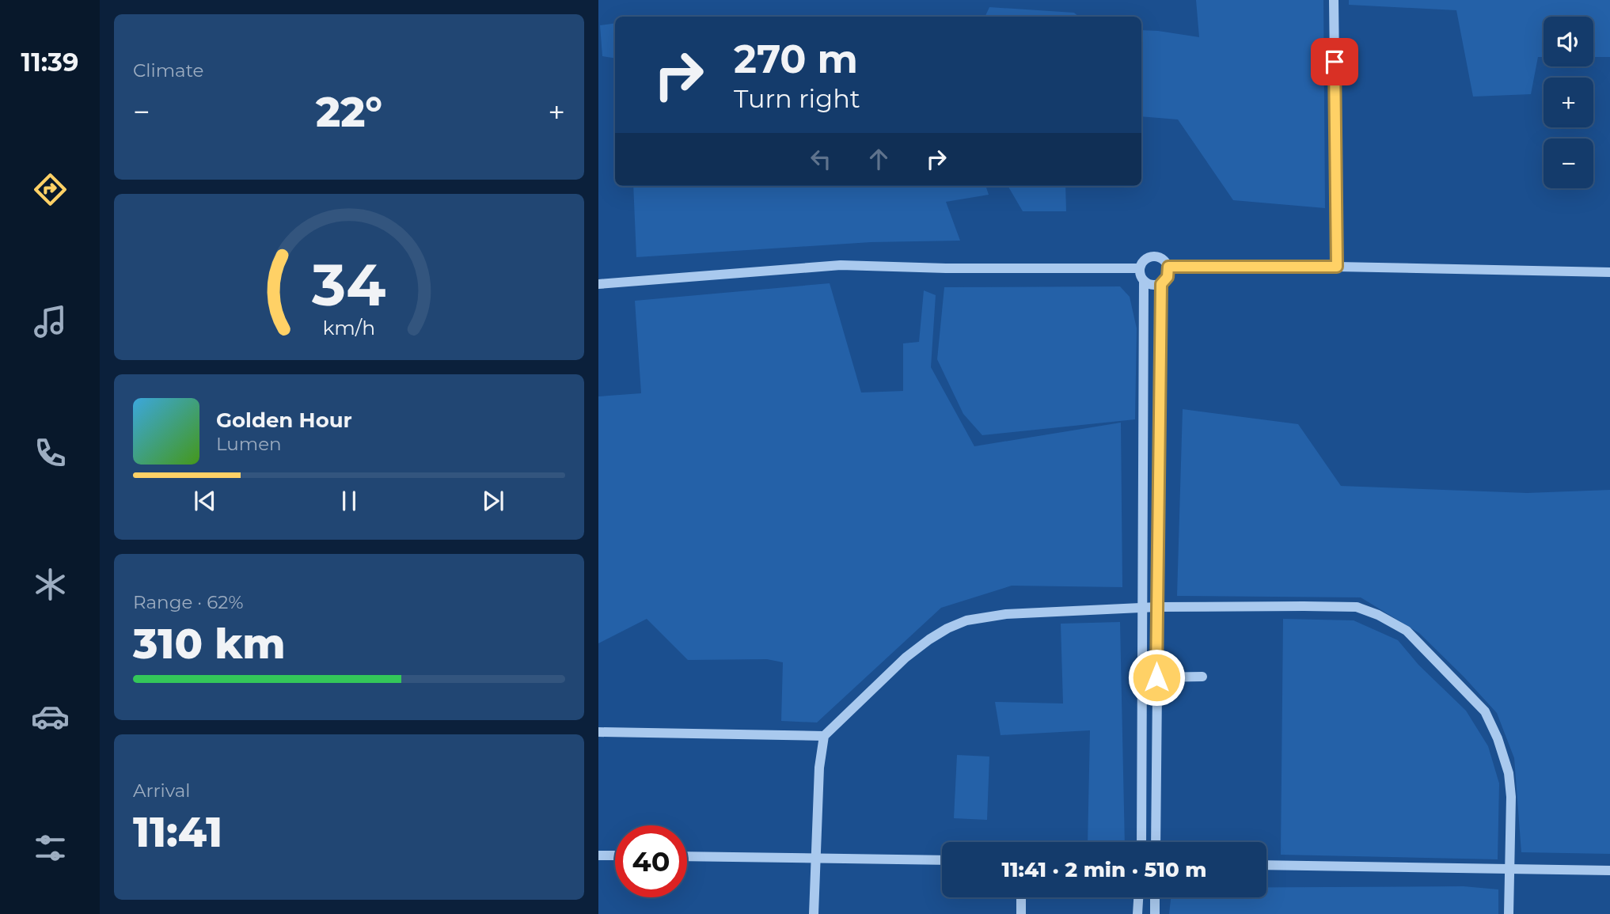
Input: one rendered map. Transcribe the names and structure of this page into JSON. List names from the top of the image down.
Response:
{
  "page": {
    "tabs": "11:39",
    "tile": [
      "Climate",
      ["Range · 62%", "310 km"],
      ["Arrival", "11:41"]
    ],
    "map_buttons": ["+", "−"],
    "turn": ["270 m", "Turn right"],
    "heat": ["−", "22°", "+"],
    "song": ["Golden Hour", "Lumen"],
    "limit": "40",
    "trip": "11:41 · 2 min · 510 m",
    "gauge": ["34", "km/h"]
  }
}
